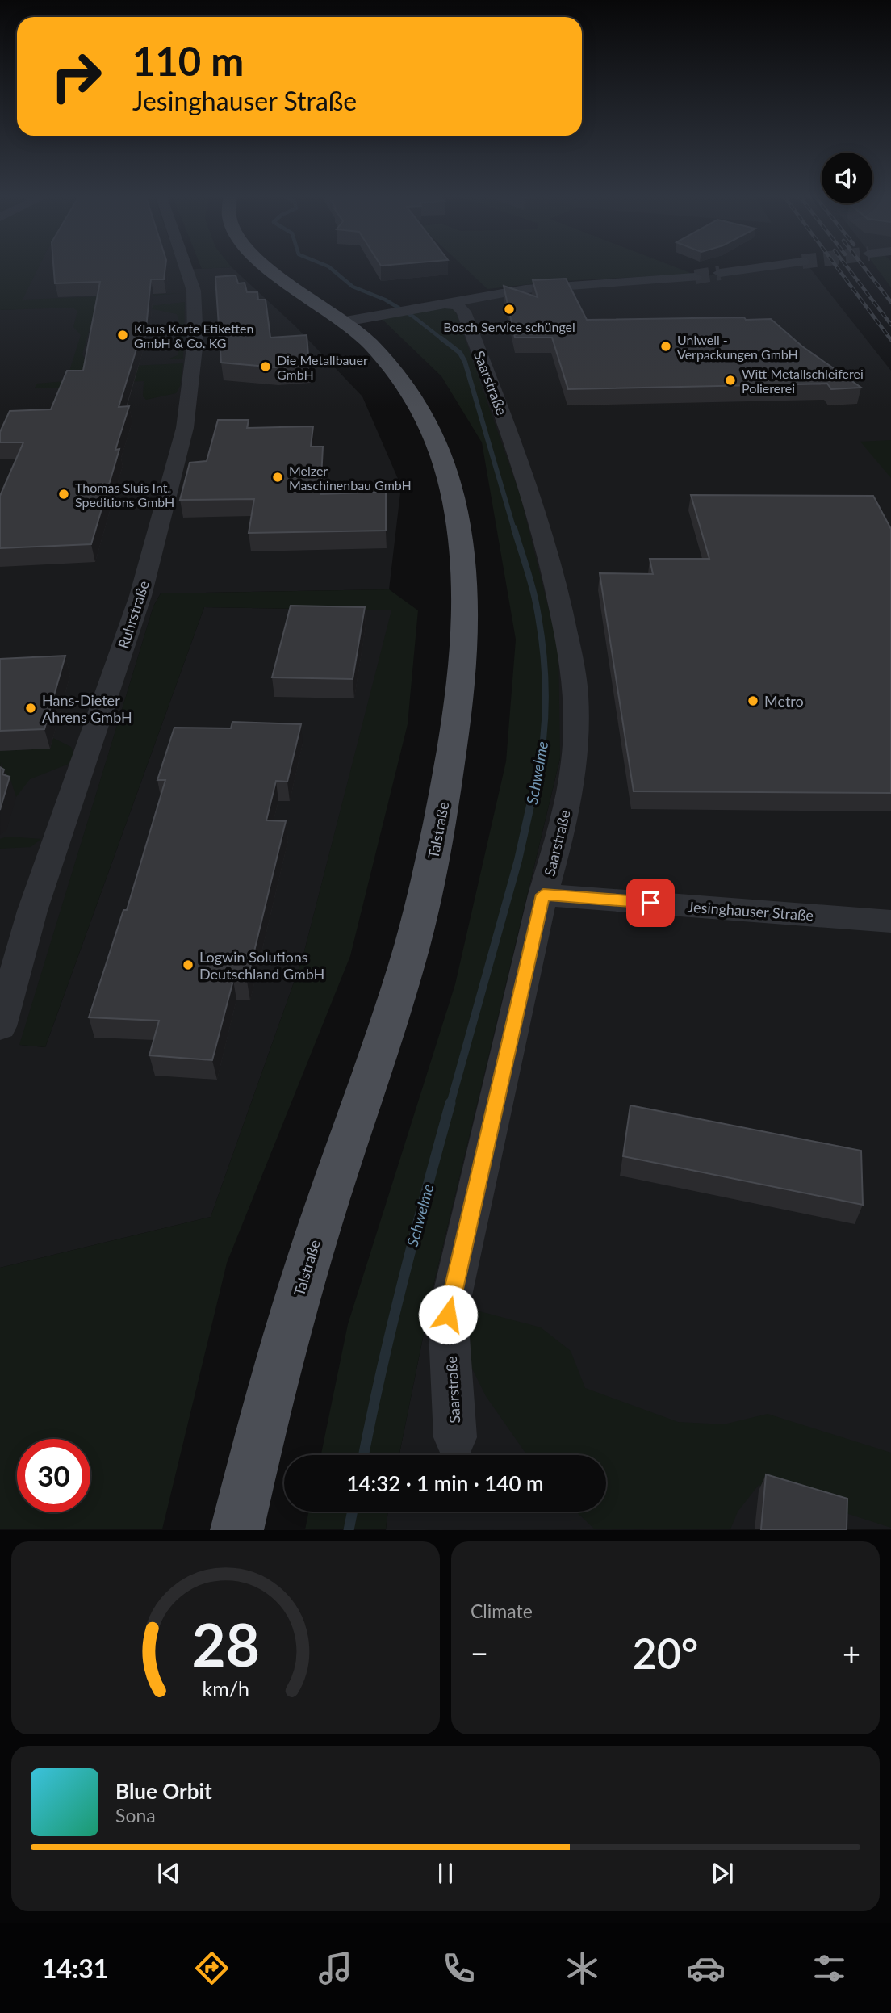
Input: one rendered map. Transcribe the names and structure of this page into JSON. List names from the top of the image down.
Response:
{
  "streets": {
    "main road": ["Talstraße"],
    "street": ["Saarstraße", "Ruhrstraße", "Jesinghauser Straße"]
  },
  "crossings": [
    ["Saarstraße", "Jesinghauser Straße"]
  ],
  "water": ["Schwelme"],
  "places": [
    "Bosch Service schüngel",
    "Klaus Korte Etiketten GmbH & Co. KG",
    "Uniwell - Verpackungen GmbH",
    "Die Metallbauer GmbH",
    "Witt Metallschleiferei Poliererei",
    "Melzer Maschinenbau GmbH",
    "Thomas Sluis Int. Speditions GmbH",
    "Metro",
    "Hans-Dieter Ahrens GmbH",
    "Logwin Solutions Deutschland GmbH"
  ],
  "page": {
    "turn": ["110 m", "Jesinghauser Straße"],
    "limit": "30",
    "trip": "14:32 · 1 min · 140 m",
    "tile": "Climate",
    "heat": ["−", "20°", "+"],
    "song": ["Blue Orbit", "Sona"],
    "tabs": "14:31",
    "gauge": ["28", "km/h"]
  }
}
